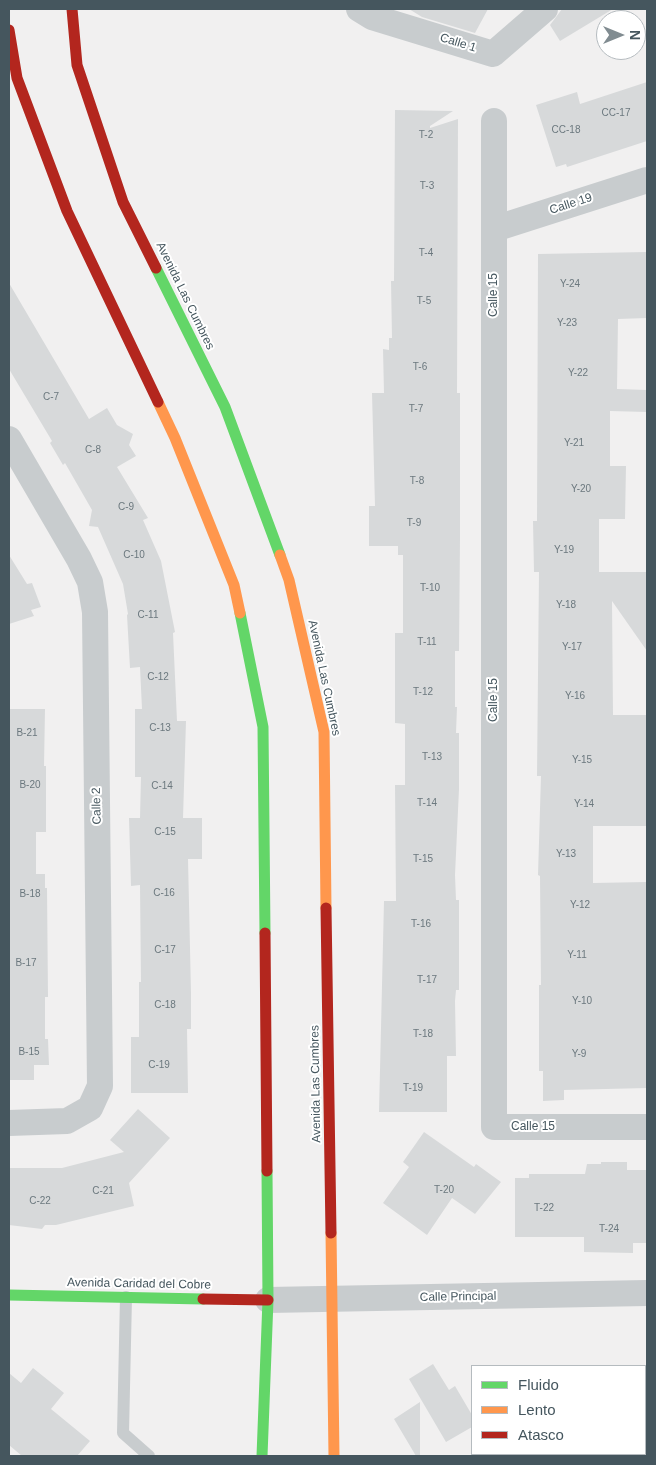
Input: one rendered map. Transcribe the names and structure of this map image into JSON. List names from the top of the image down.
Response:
{
  "streets": {
    "main road": ["Avenida Las Cumbres", "Avenida Caridad del Cobre"],
    "street": [
      "Calle 1",
      "Calle 19",
      "Calle 15",
      "Calle 2",
      "Calle Principal"
    ]
  },
  "crossings": [
    ["Calle 19", "Calle 15"],
    ["Avenida Las Cumbres", "Calle Principal"],
    ["Avenida Caridad del Cobre", "Calle Principal"]
  ],
  "house_numbers": [
    "CC-17",
    "CC-18",
    "T-2",
    "T-3",
    "T-4",
    "Y-24",
    "T-5",
    "Y-23",
    "T-6",
    "Y-22",
    "C-7",
    "T-7",
    "Y-21",
    "C-8",
    "T-8",
    "Y-20",
    "C-9",
    "T-9",
    "Y-19",
    "C-10",
    "T-10",
    "Y-18",
    "C-11",
    "T-11",
    "Y-17",
    "C-12",
    "T-12",
    "Y-16",
    "C-13",
    "B-21",
    "T-13",
    "Y-15",
    "B-20",
    "C-14",
    "T-14",
    "Y-14",
    "C-15",
    "Y-13",
    "T-15",
    "C-16",
    "B-18",
    "Y-12",
    "T-16",
    "C-17",
    "Y-11",
    "B-17",
    "T-17",
    "Y-10",
    "C-18",
    "T-18",
    "B-15",
    "Y-9",
    "C-19",
    "T-19",
    "T-20",
    "C-21",
    "C-22",
    "T-22",
    "T-24"
  ],
  "legend": ["Fluido", "Lento", "Atasco"],
  "north": "right"
}
